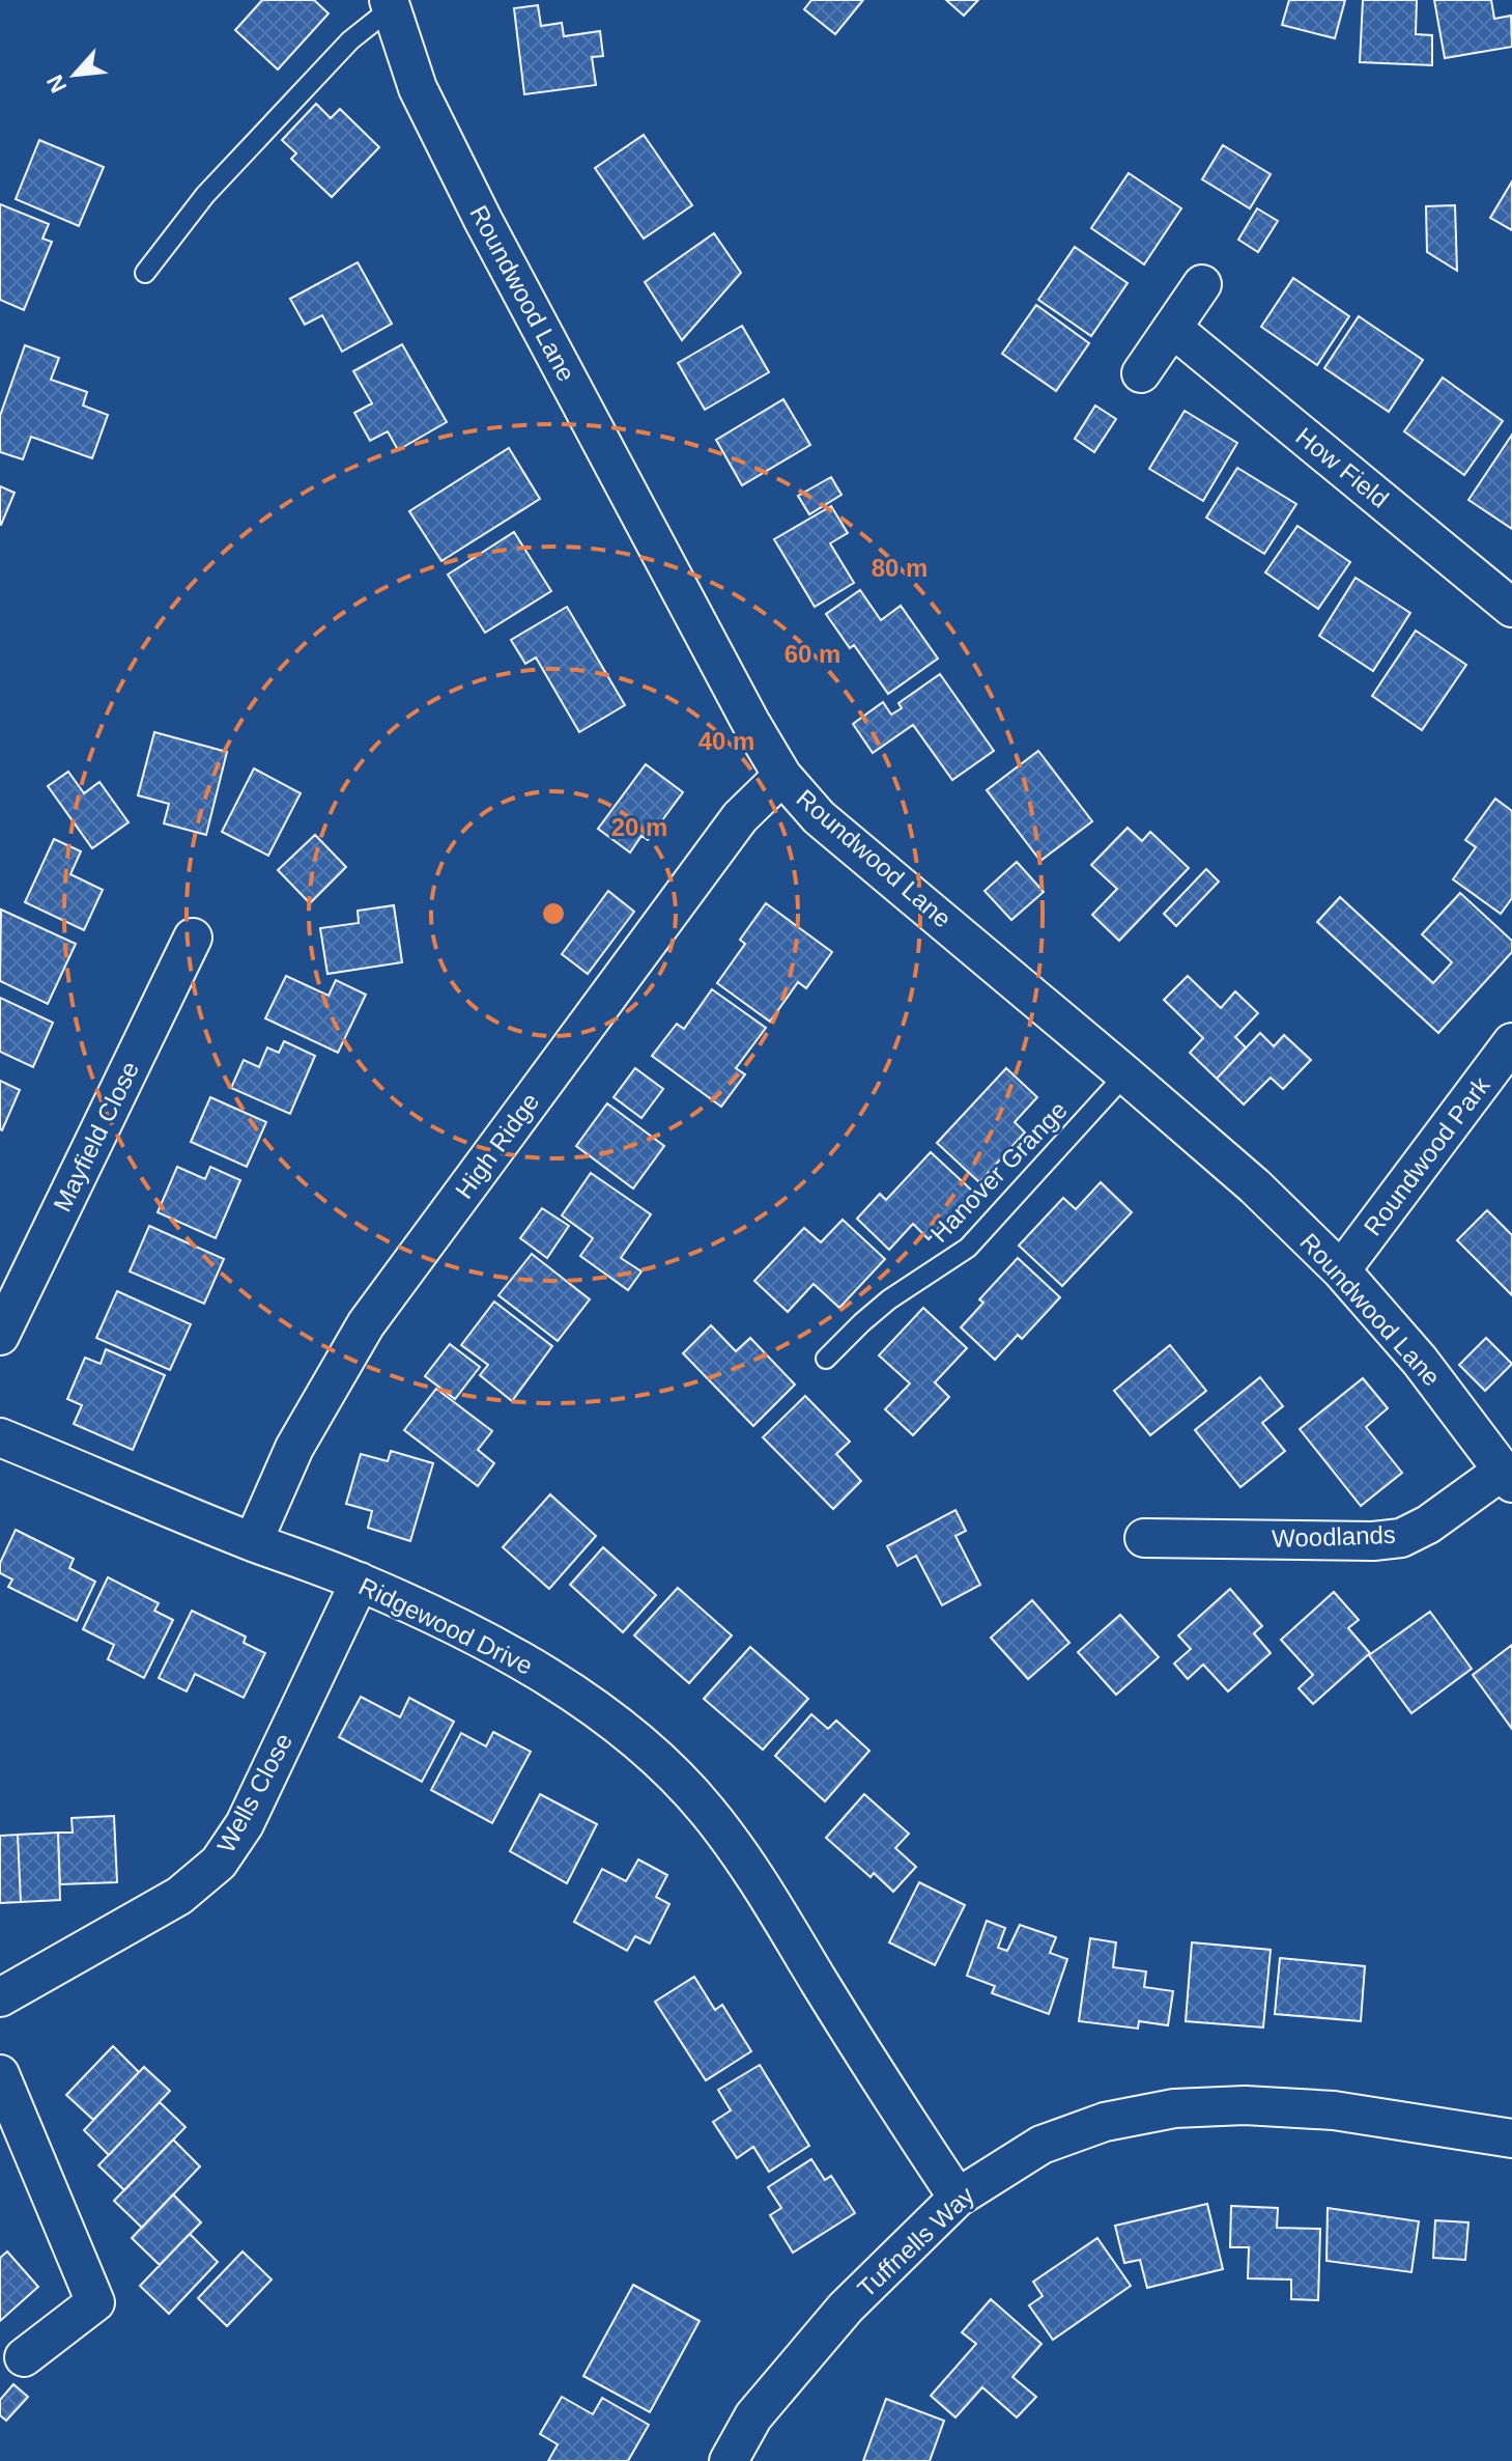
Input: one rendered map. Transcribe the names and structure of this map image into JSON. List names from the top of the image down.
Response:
{
  "streets": {
    "street": [
      "Roundwood Lane",
      "How Field",
      "Mayfield Close",
      "High Ridge",
      "Roundwood Park",
      "Woodlands",
      "Ridgewood Drive",
      "Wells Close",
      "Tuffnells Way"
    ],
    "lane": ["Hanover Grange"]
  },
  "crossings": [
    ["Roundwood Lane", "High Ridge"],
    ["Roundwood Lane", "Roundwood Park"],
    ["Roundwood Lane", "Hanover Grange"],
    ["Roundwood Lane", "Woodlands"],
    ["High Ridge", "Ridgewood Drive"],
    ["Ridgewood Drive", "Wells Close"],
    ["Ridgewood Drive", "Tuffnells Way"]
  ],
  "north": "bottom left",
  "rings": [
    "80 m",
    "60 m",
    "40 m",
    "20 m"
  ]
}
